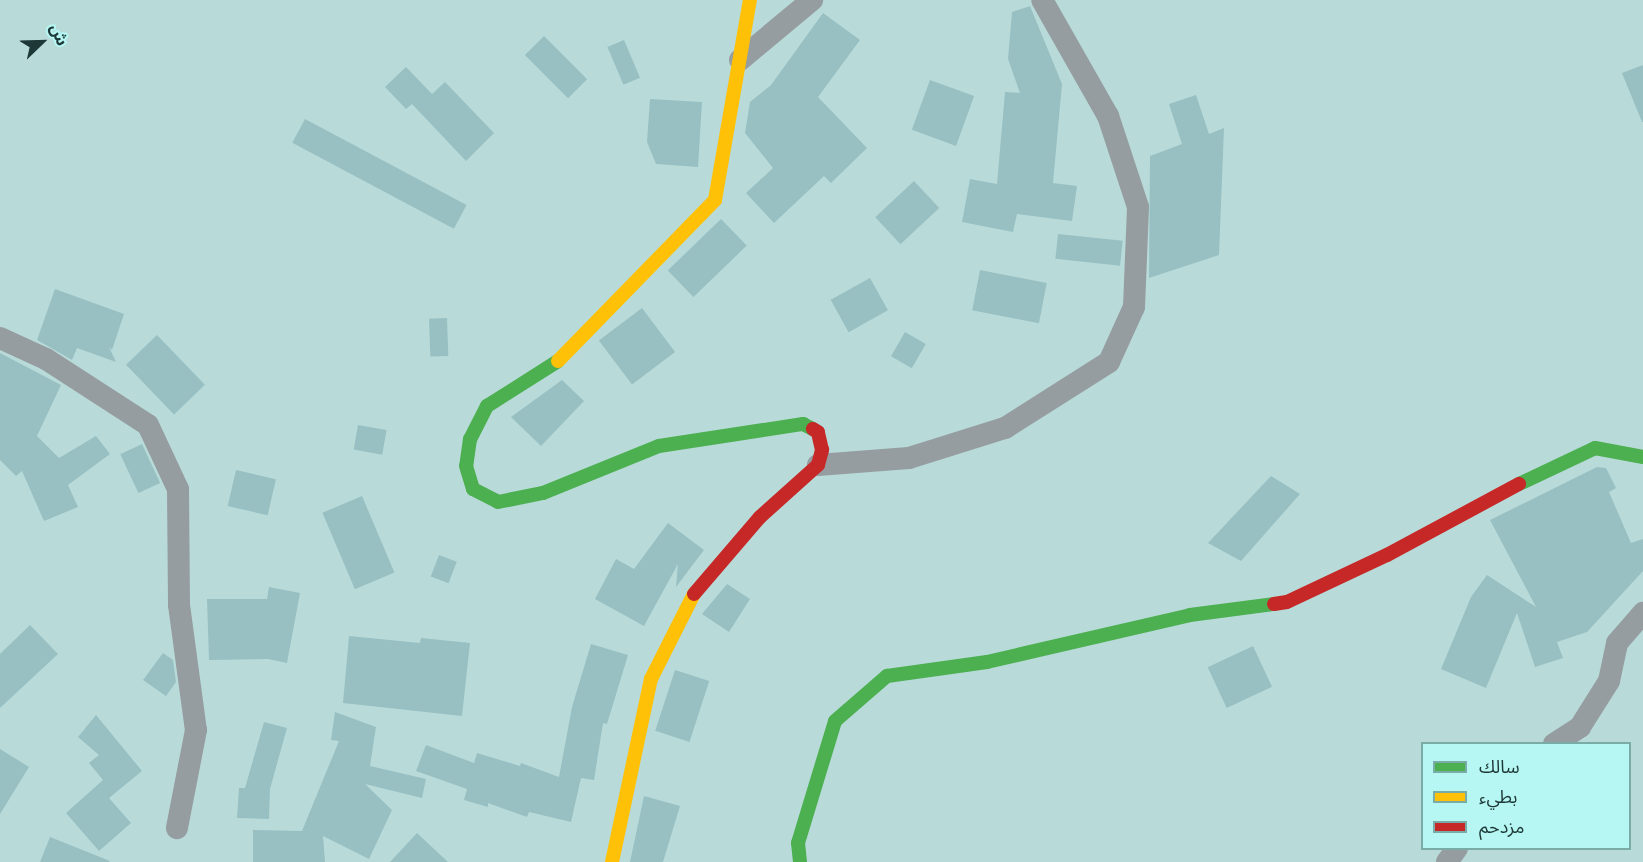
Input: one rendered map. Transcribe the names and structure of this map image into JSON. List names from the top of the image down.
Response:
{
  "legend": ["سالك", "بطيء", "مزدحم"],
  "north": "top right"
}
